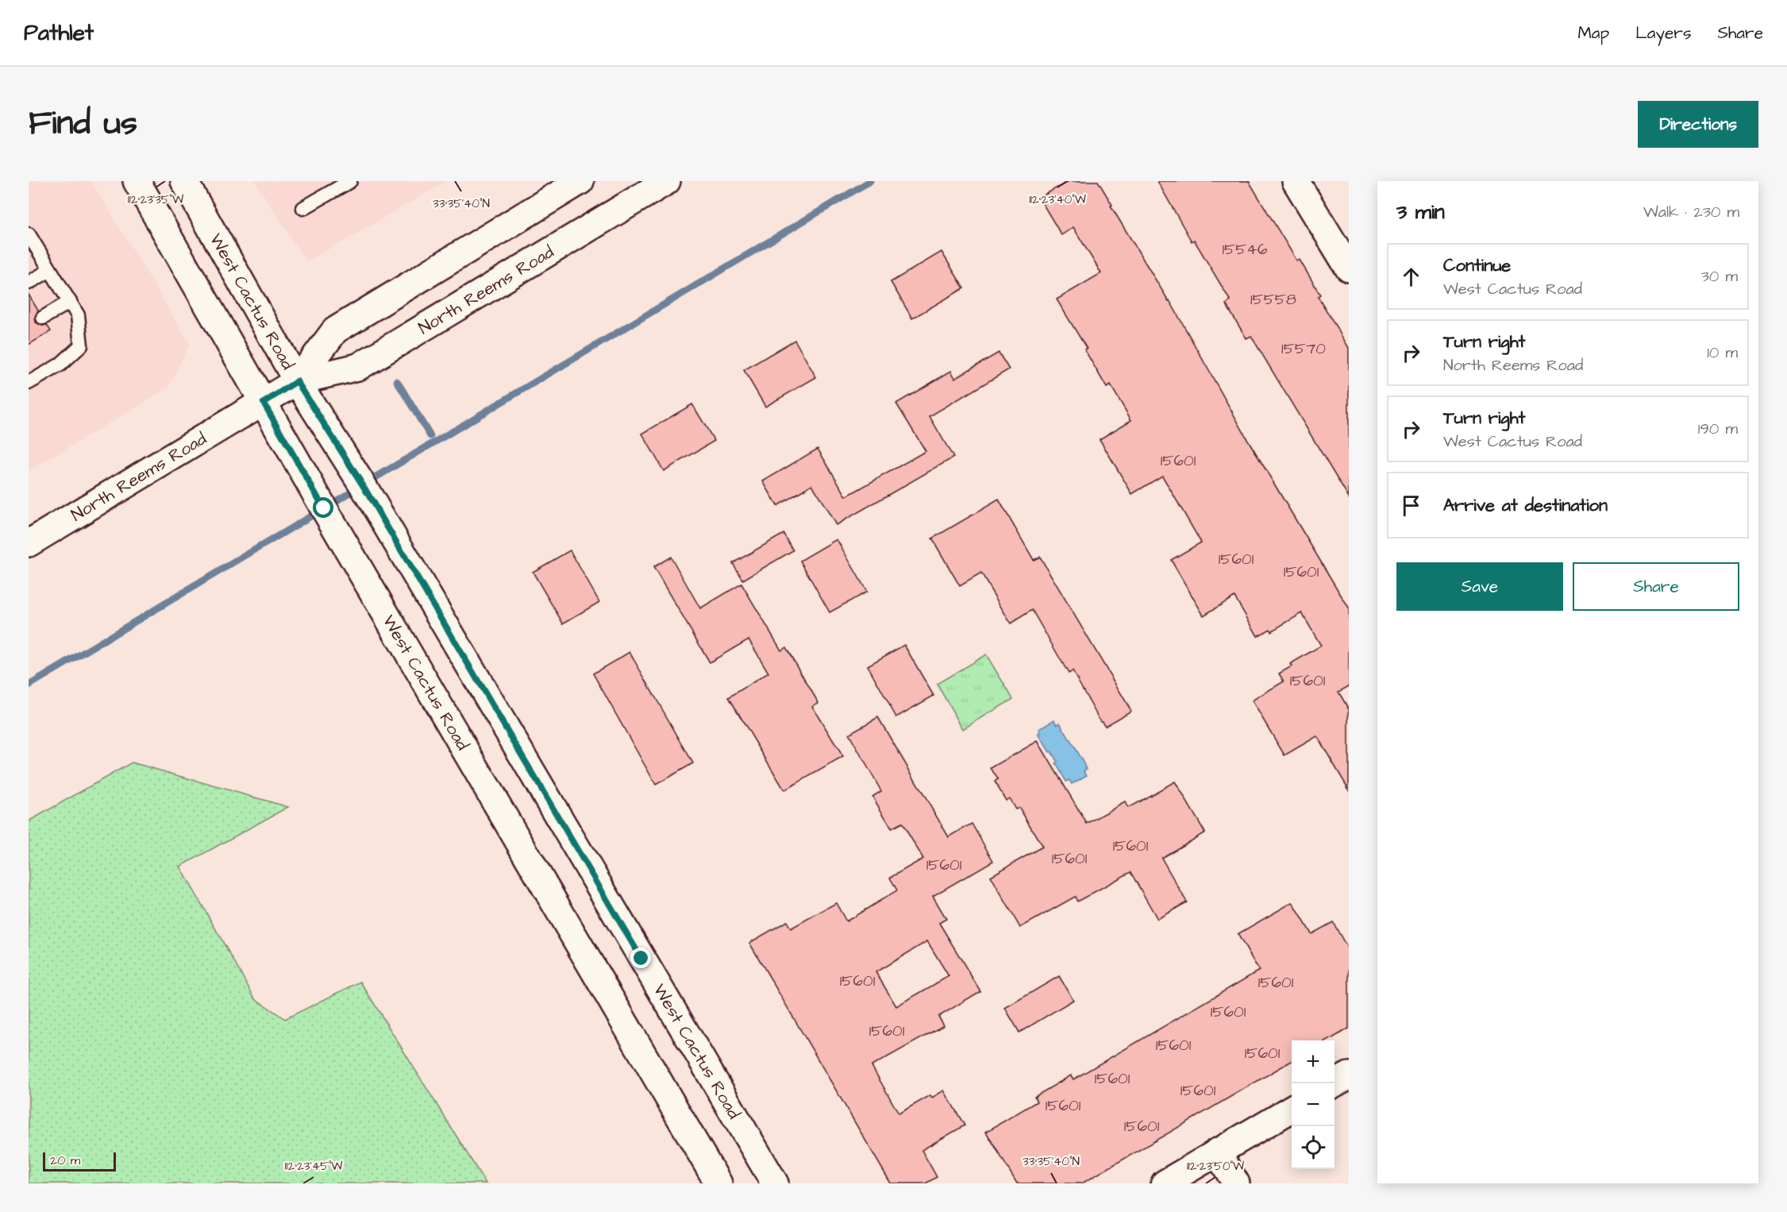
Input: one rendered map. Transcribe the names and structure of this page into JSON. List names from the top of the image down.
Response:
{
  "streets": {
    "main road": ["North Reems Road", "West Cactus Road"]
  },
  "crossings": [
    ["North Reems Road", "West Cactus Road"]
  ],
  "house_numbers": [
    "15546",
    "15558",
    "15570",
    "15601",
    "15601",
    "15601",
    "15601",
    "15601",
    "15601",
    "15601",
    "15601",
    "15601",
    "15601",
    "15601",
    "15601",
    "15601",
    "15601",
    "15601",
    "15601",
    "15601"
  ],
  "scale_bar": "20 m",
  "page": {
    "header": "Pathlet",
    "nav": ["Map", "Layers", "Share"],
    "title": "Find us",
    "buttons": [
      "Directions",
      ["Save", "Share"]
    ],
    "heading": ["3 min", "Walk · 230 m"],
    "list": [
      ["Continue", "West Cactus Road", "30 m"],
      ["Turn right", "North Reems Road", "10 m"],
      ["Turn right", "West Cactus Road", "190 m"],
      "Arrive at destination"
    ],
    "map_buttons": ["+", "−"],
    "scale": "20 m"
  },
  "coordinates": [
    "112°23'35\"W",
    "112°23'40\"W",
    "33°35'40\"N",
    "112°23'45\"W",
    "112°23'50\"W"
  ]
}
